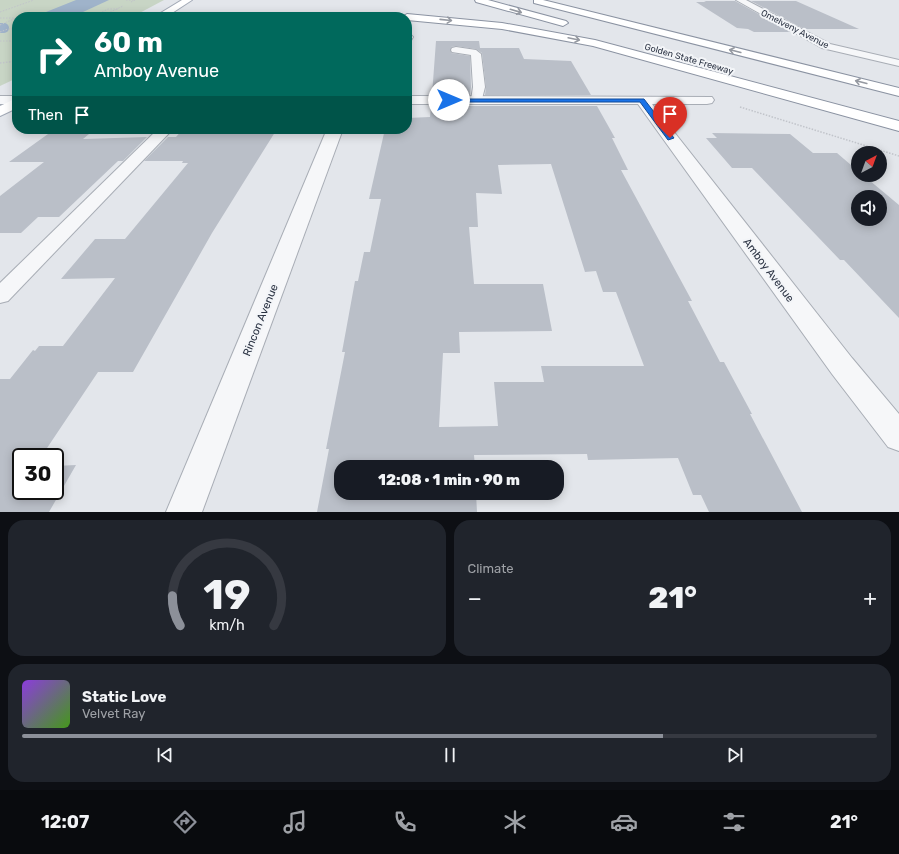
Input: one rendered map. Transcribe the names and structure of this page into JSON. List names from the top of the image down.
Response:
{
  "streets": {
    "main road": ["Golden State Freeway"],
    "street": ["Omelveny Avenue", "Amboy Avenue", "Rincon Avenue"]
  },
  "north": "top right",
  "page": {
    "turn": ["60 m", "Amboy Avenue"],
    "then": "Then",
    "limit": "30",
    "trip": "12:08 · 1 min · 90 m",
    "tile": "Climate",
    "heat": ["−", "21°", "+"],
    "song": ["Static Love", "Velvet Ray"],
    "tabs": ["12:07", "21°"],
    "gauge": ["19", "km/h"]
  }
}
